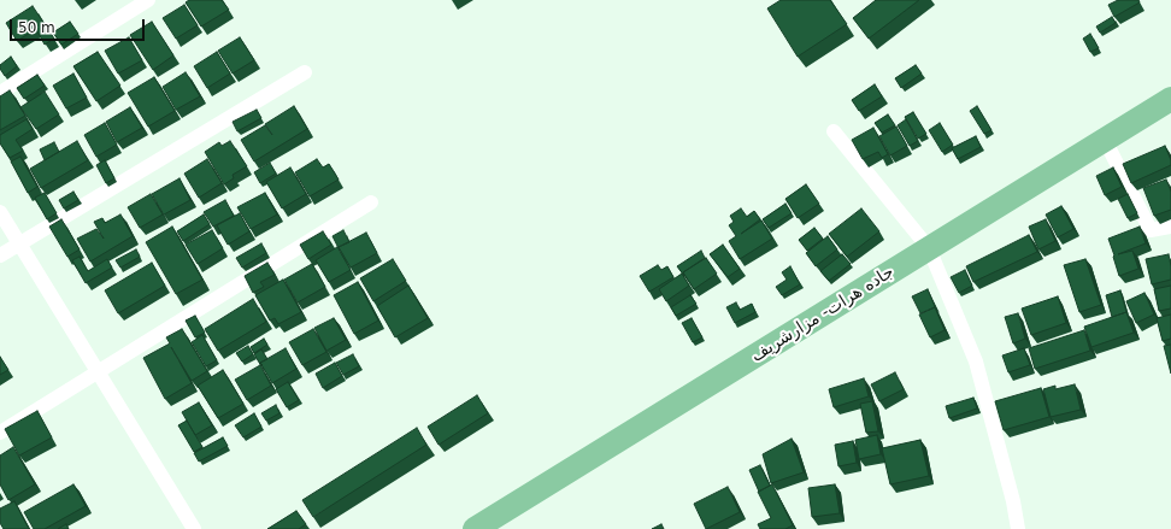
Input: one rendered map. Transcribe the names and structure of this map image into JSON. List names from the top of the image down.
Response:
{
  "streets": {
    "highway": ["جاده هرات- مزارشریف"]
  },
  "scale_bar": "50 m"
}
